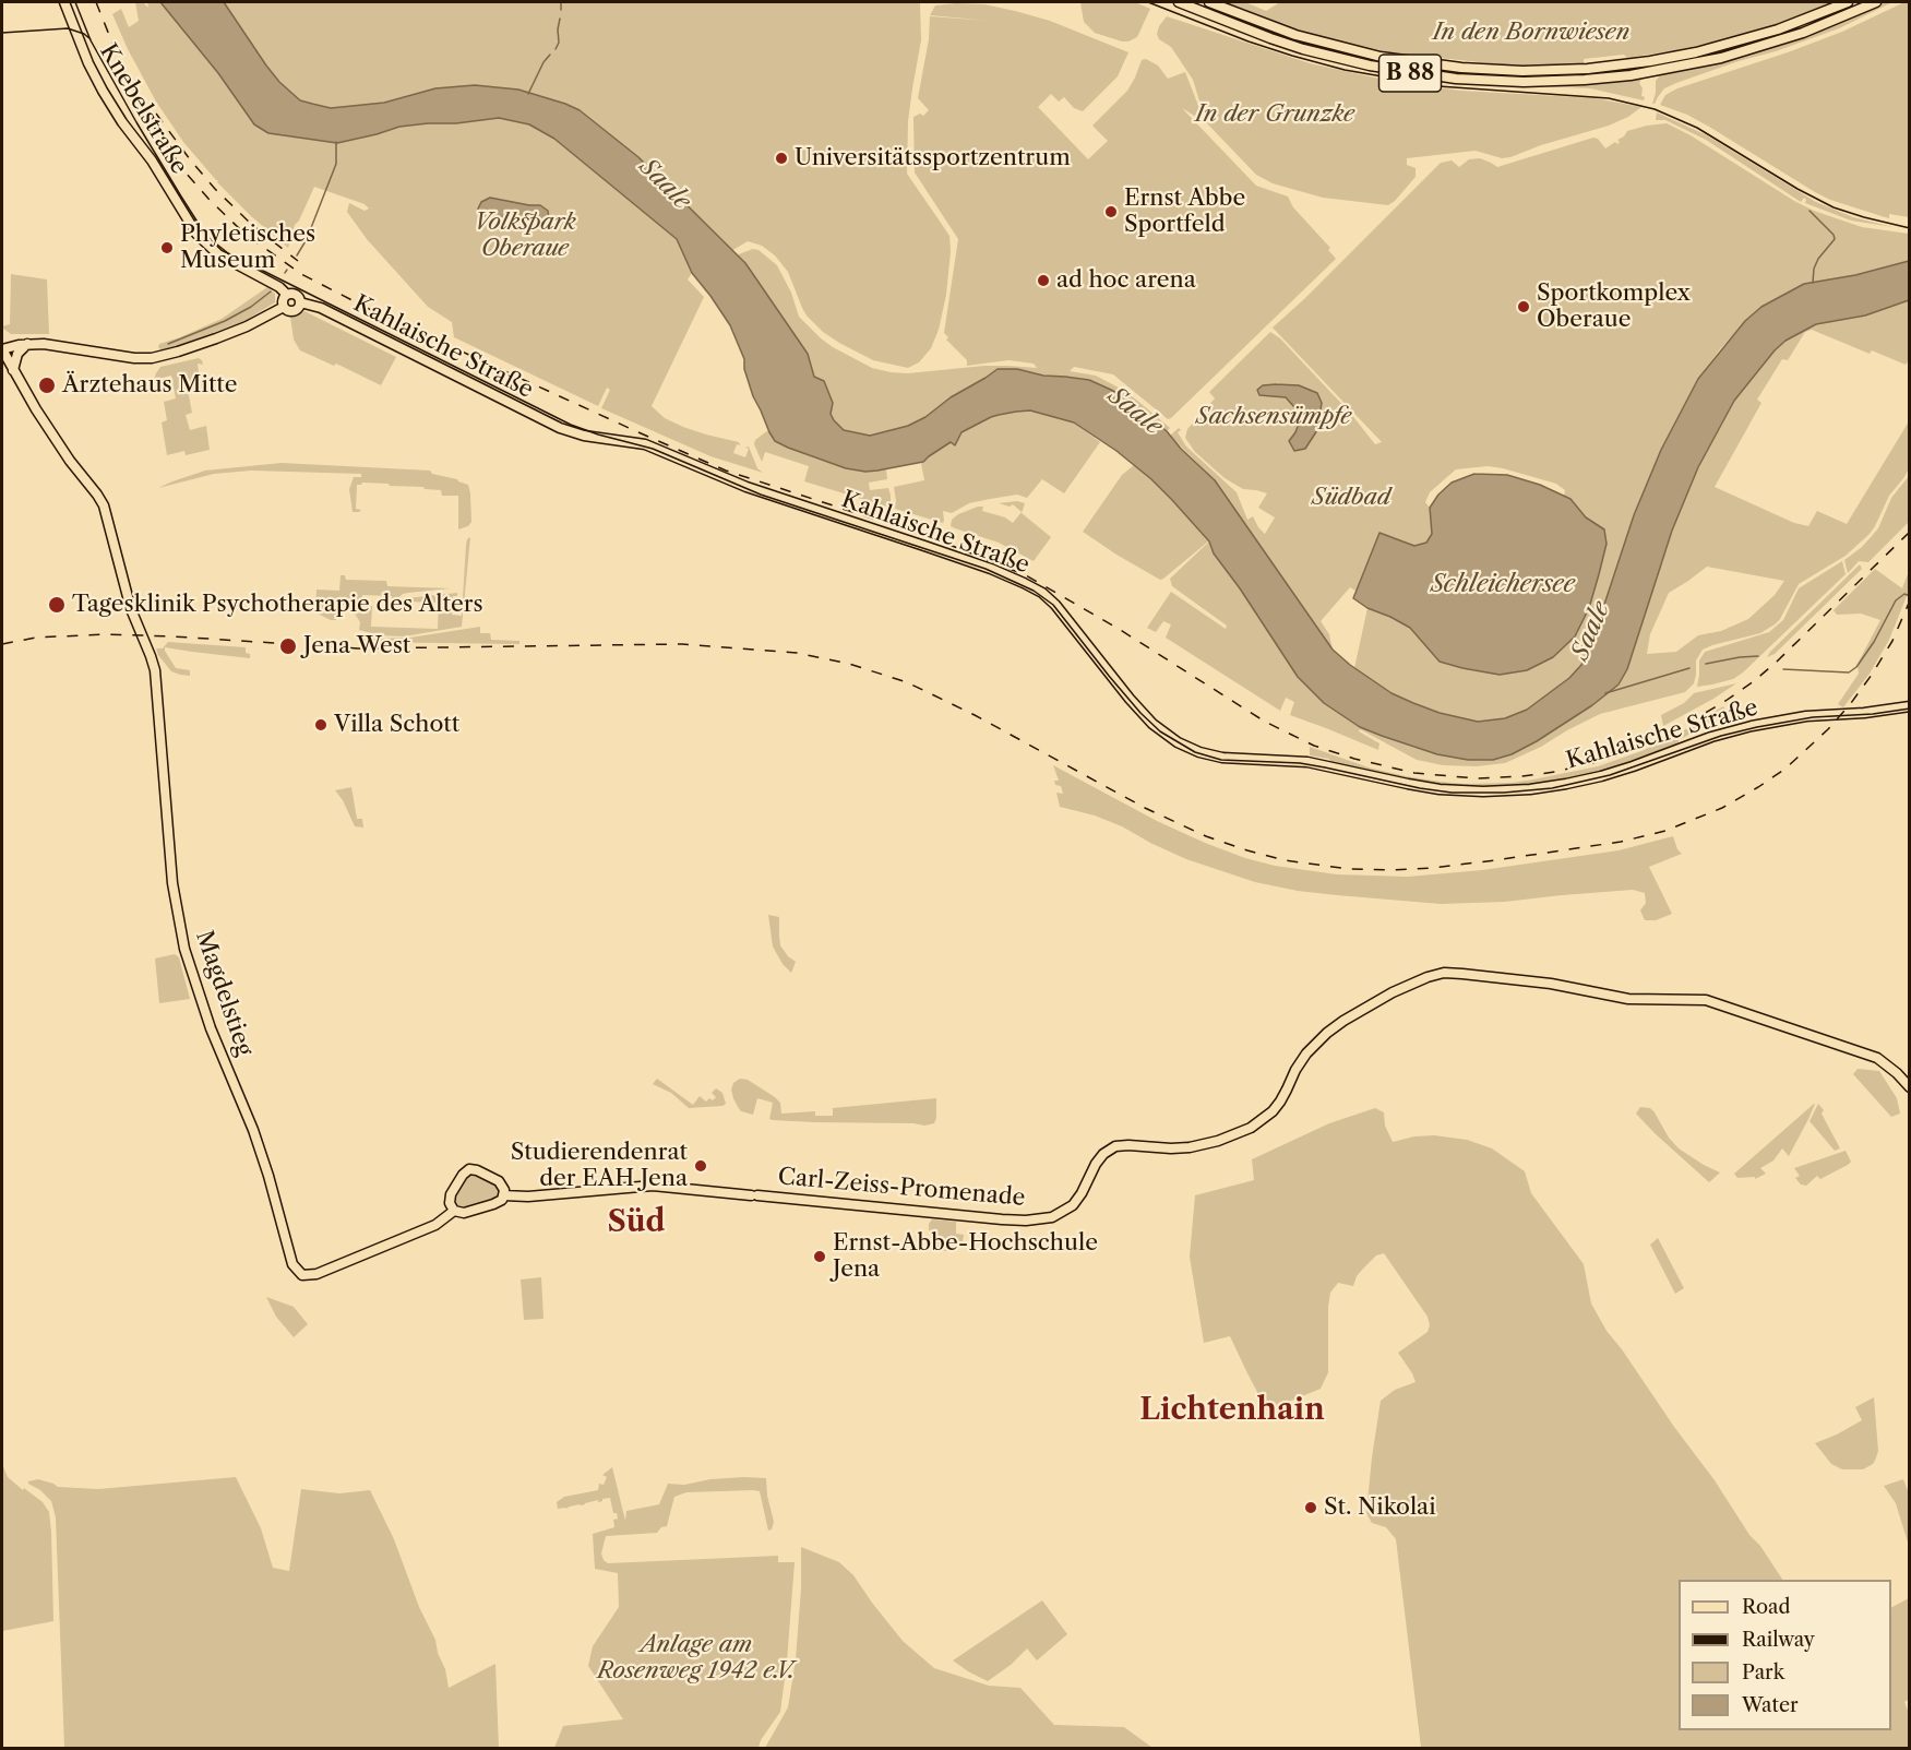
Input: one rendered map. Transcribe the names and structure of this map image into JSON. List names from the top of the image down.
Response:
{
  "streets": {
    "main road": [
      "B 88",
      "Knebelstraße",
      "Kahlaische Straße",
      "Magdelstieg",
      "Carl-Zeiss-Promenade"
    ]
  },
  "crossings": [
    ["Knebelstraße", "Kahlaische Straße"],
    ["Magdelstieg", "Carl-Zeiss-Promenade"]
  ],
  "districts": ["Süd", "Lichtenhain"],
  "water": ["Saale", "Schleichersee"],
  "parks": [
    "In den Bornwiesen",
    "In der Grunzke",
    "Volkspark Oberaue",
    "Sachsensümpfe",
    "Südbad",
    "Anlage am Rosenweg 1942 e.V."
  ],
  "places": [
    "Universitätssportzentrum",
    "Ernst Abbe Sportfeld",
    "Phyletisches Museum",
    "ad hoc arena",
    "Sportkomplex Oberaue",
    "Ärztehaus Mitte",
    "Tagesklinik Psychotherapie des Alters",
    "Jena West",
    "Villa Schott",
    "Studierendenrat der EAH Jena",
    "Ernst-Abbe-Hochschule Jena",
    "St. Nikolai"
  ],
  "legend": [
    "Road",
    "Railway",
    "Park",
    "Water"
  ]
}
